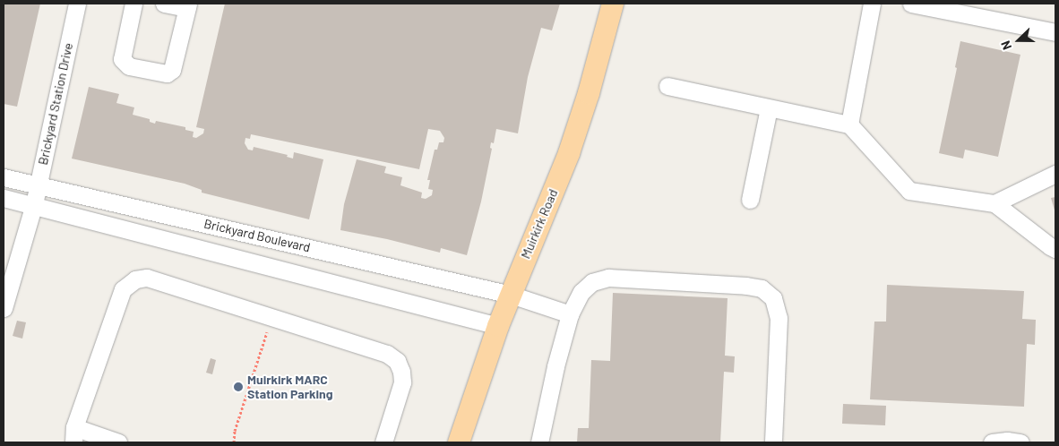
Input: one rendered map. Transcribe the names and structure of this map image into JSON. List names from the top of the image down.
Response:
{
  "streets": {
    "main road": ["Muirkirk Road"],
    "street": ["Brickyard Station Drive", "Brickyard Boulevard"]
  },
  "crossings": [
    ["Brickyard Station Drive", "Brickyard Boulevard"],
    ["Muirkirk Road", "Brickyard Boulevard"]
  ],
  "places": ["Muirkirk MARC Station Parking"],
  "north": "left"
}
